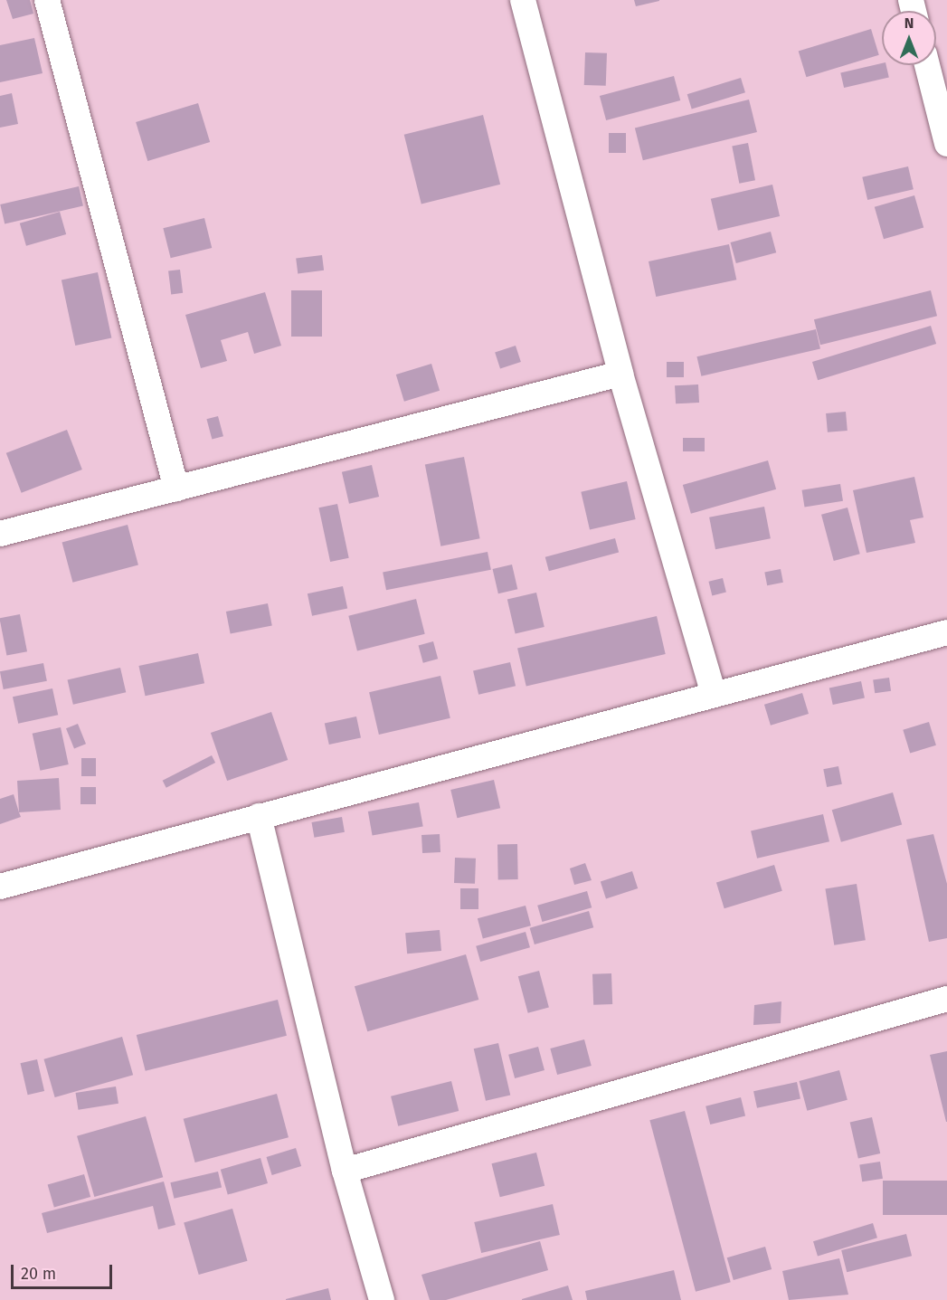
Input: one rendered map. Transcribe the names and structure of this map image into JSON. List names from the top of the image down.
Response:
{
  "scale_bar": "20 m",
  "north": "top"
}
